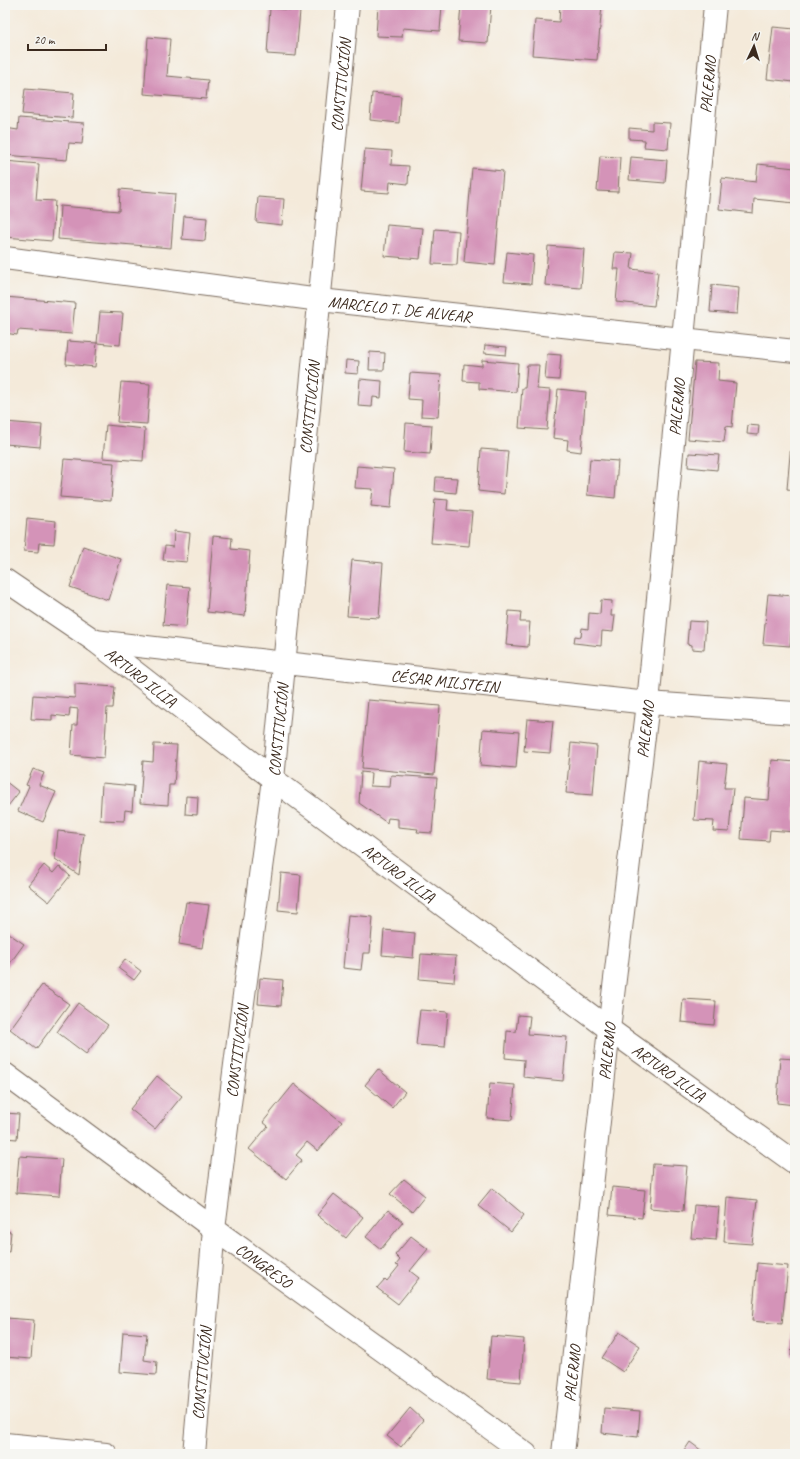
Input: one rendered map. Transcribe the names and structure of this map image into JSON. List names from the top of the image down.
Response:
{
  "streets": {
    "street": [
      "CONSTITUCIÓN",
      "PALERMO",
      "MARCELO T. DE ALVEAR",
      "ARTURO ILLIA",
      "CÉSAR MILSTEIN",
      "CONGRESO"
    ]
  },
  "crossings": [
    ["CONSTITUCIÓN", "MARCELO T. DE ALVEAR"],
    ["CONSTITUCIÓN", "ARTURO ILLIA"],
    ["CONSTITUCIÓN", "CÉSAR MILSTEIN"],
    ["CONSTITUCIÓN", "CONGRESO"],
    ["PALERMO", "MARCELO T. DE ALVEAR"],
    ["PALERMO", "ARTURO ILLIA"],
    ["PALERMO", "CÉSAR MILSTEIN"],
    ["ARTURO ILLIA", "CÉSAR MILSTEIN"]
  ],
  "scale_bar": "20 m",
  "north": "top"
}
